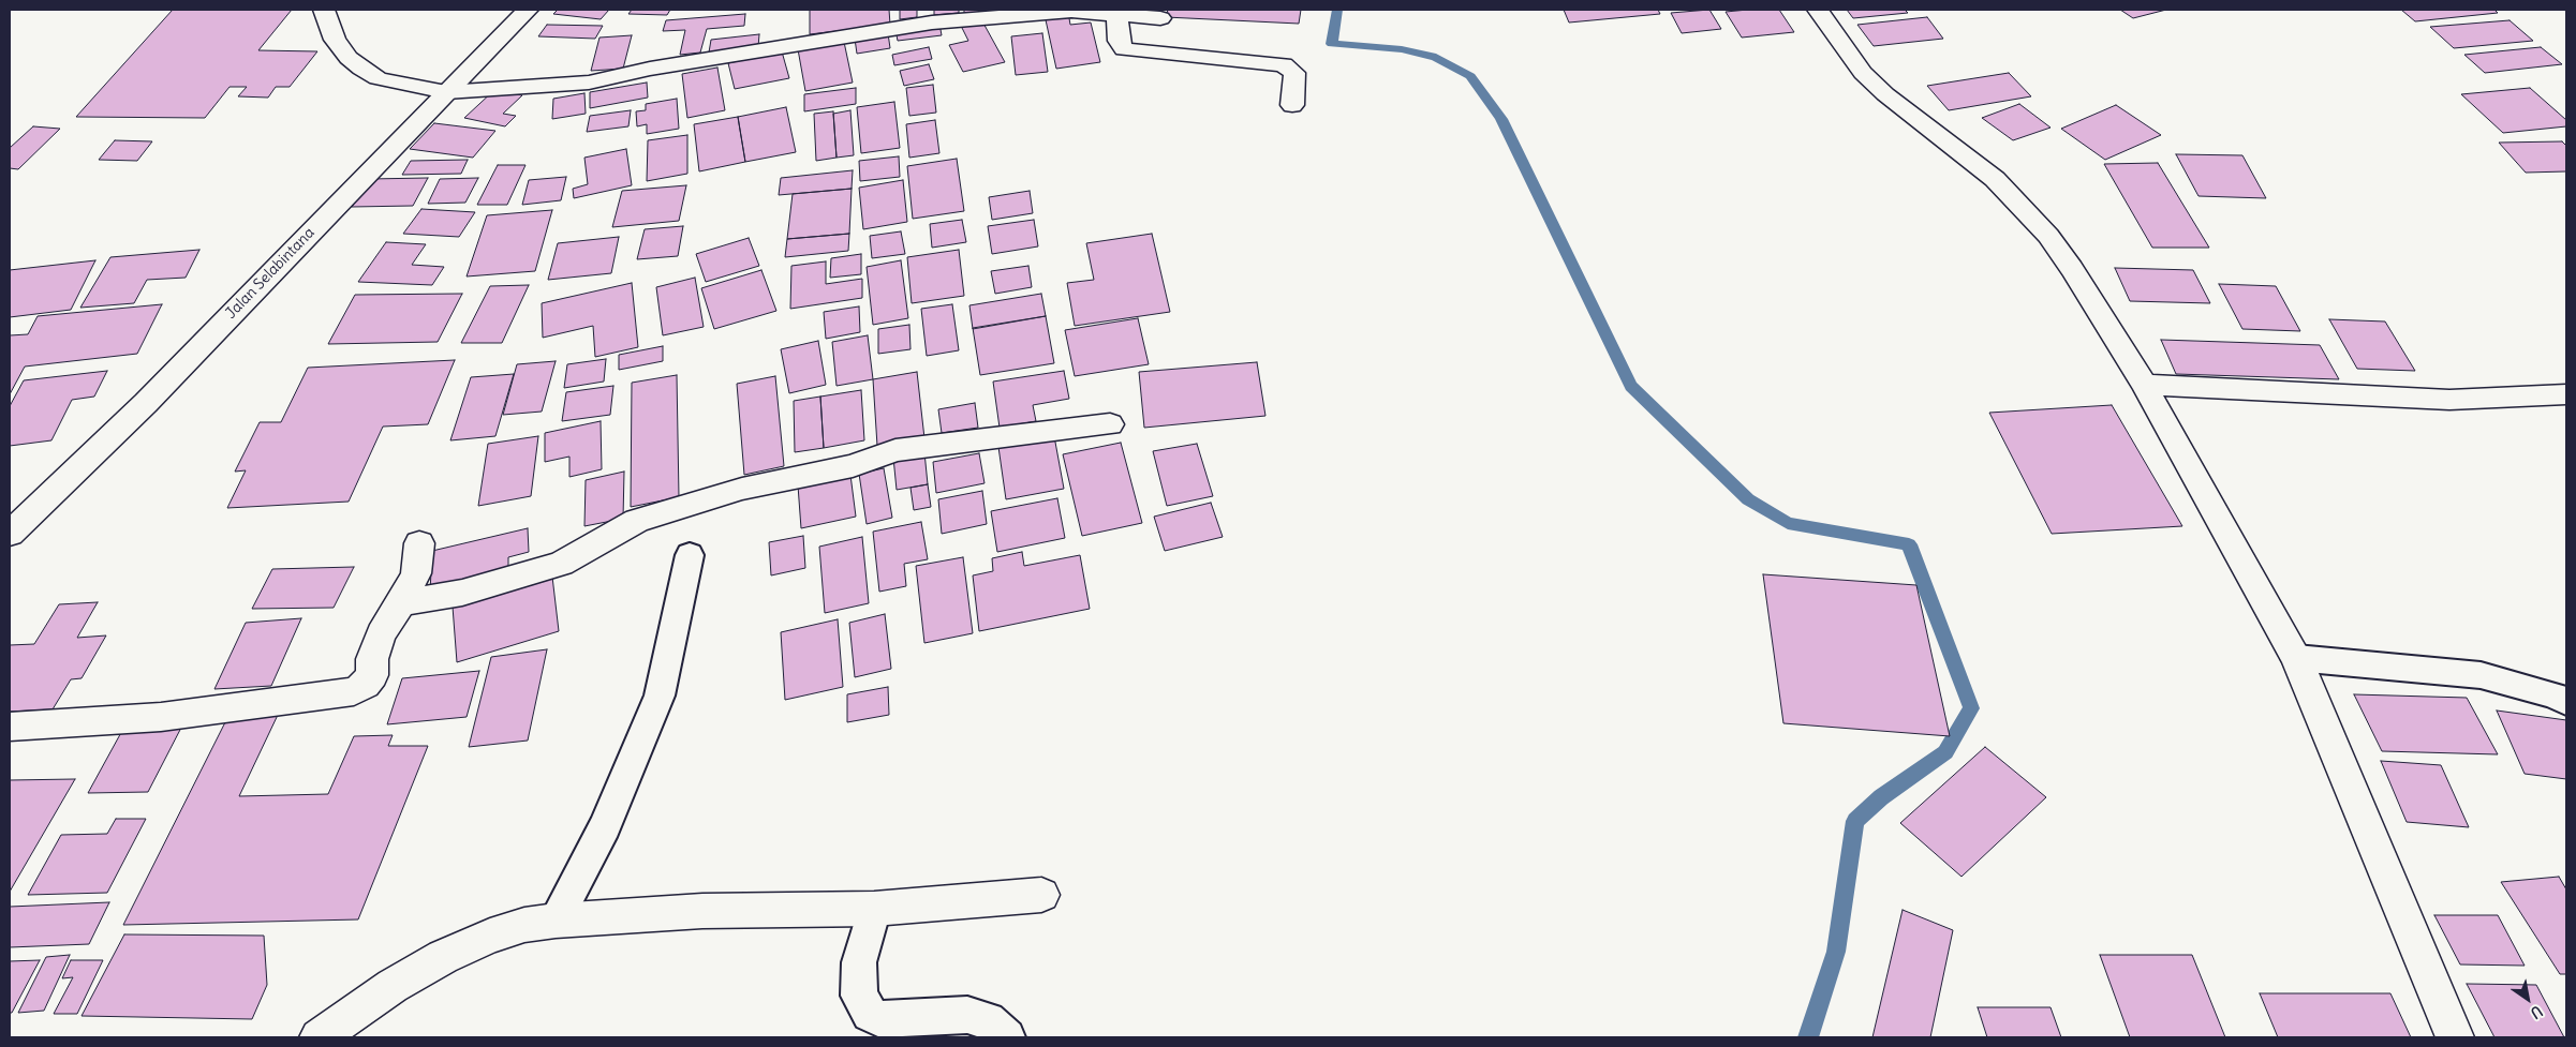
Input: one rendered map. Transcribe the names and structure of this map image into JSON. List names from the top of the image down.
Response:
{
  "streets": {
    "street": ["Jalan Selabintana"]
  },
  "north": "bottom right"
}
